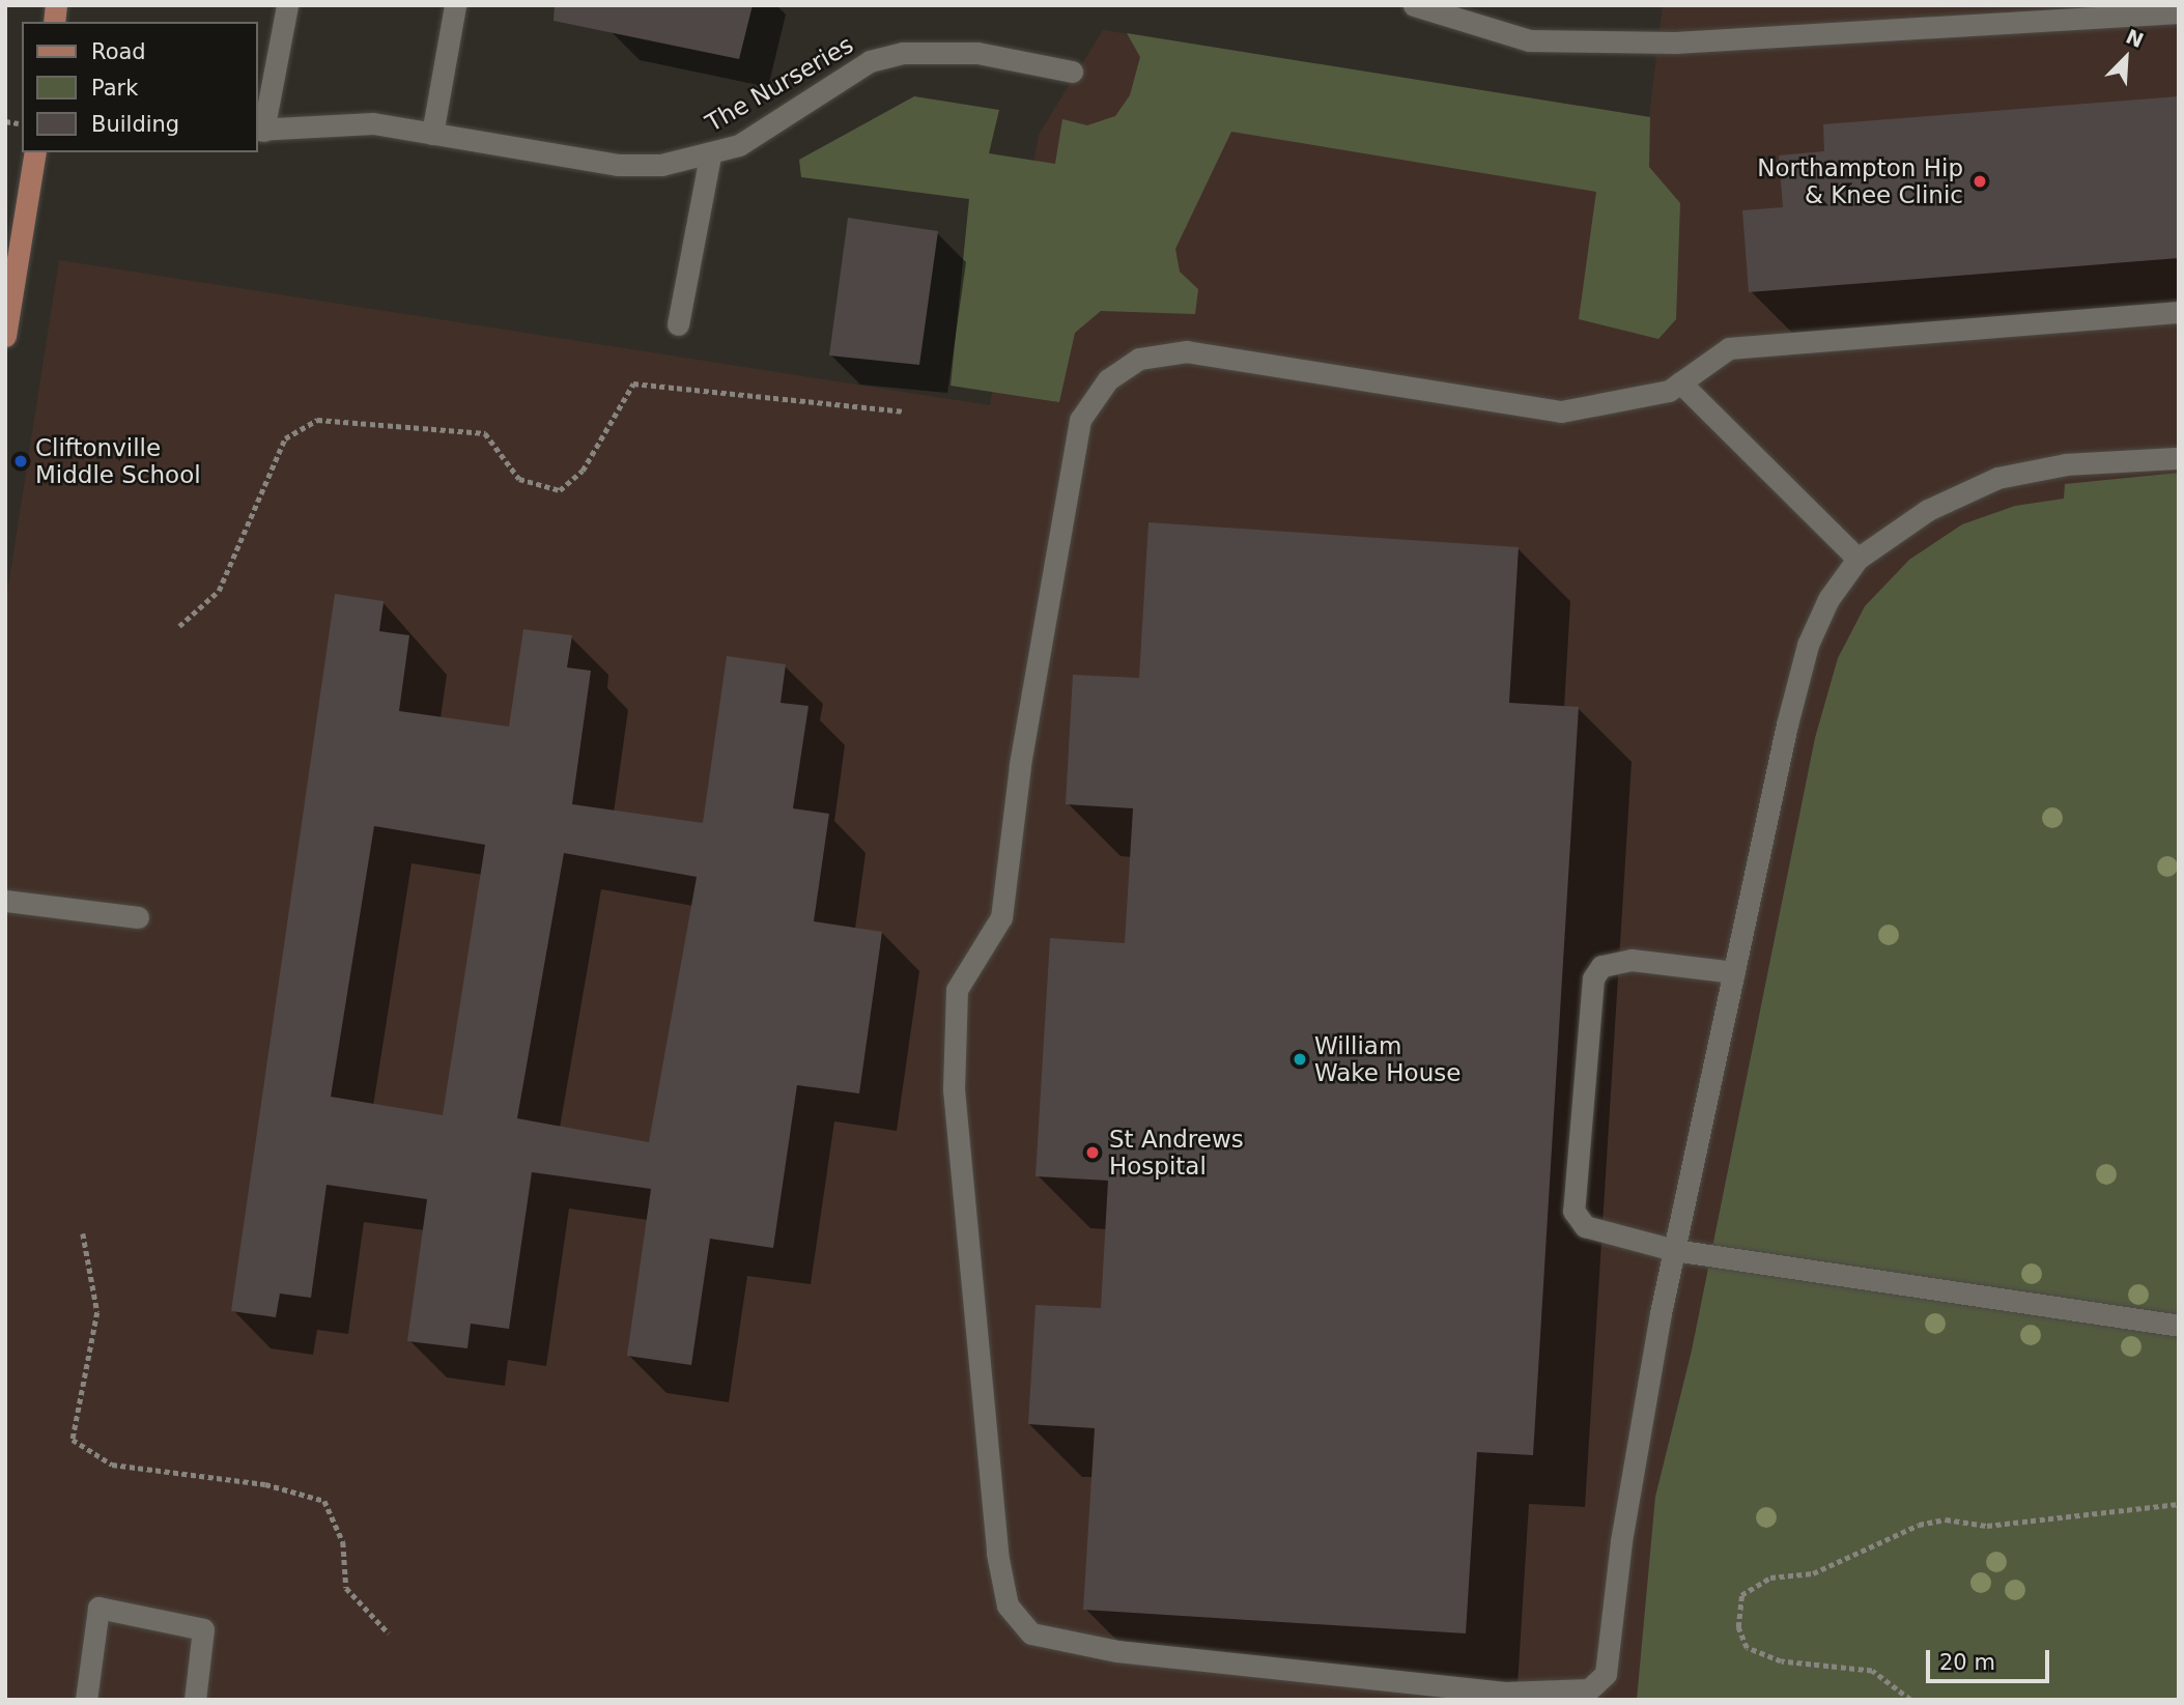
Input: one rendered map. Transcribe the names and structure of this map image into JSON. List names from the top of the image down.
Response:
{
  "streets": {
    "street": ["The Nurseries"]
  },
  "places": [
    "Northampton Hip & Knee Clinic",
    "Cliftonville Middle School",
    "William Wake House",
    "St Andrews Hospital"
  ],
  "legend": ["Road", "Park", "Building"],
  "scale_bar": "20 m",
  "north": "top right"
}
